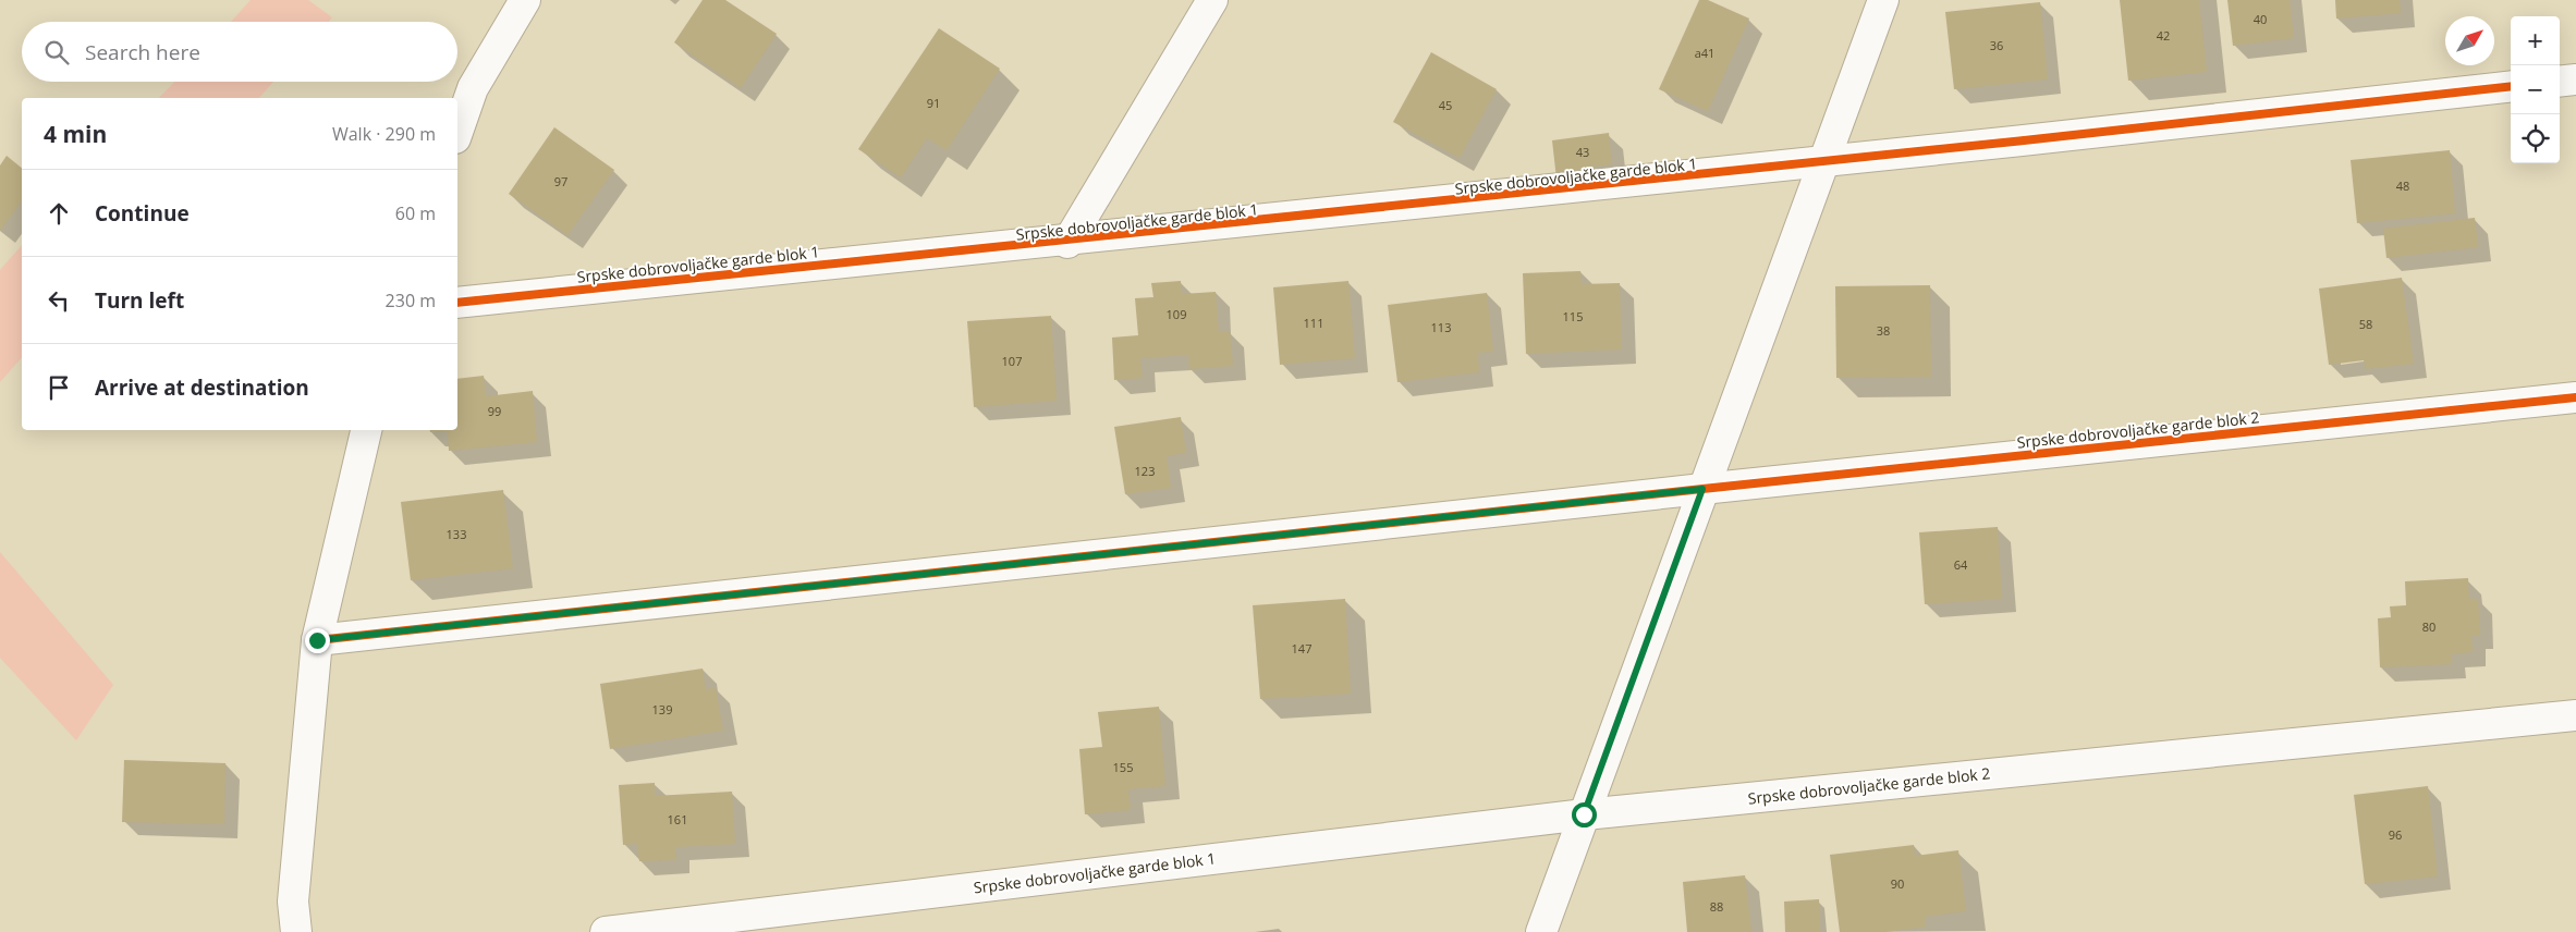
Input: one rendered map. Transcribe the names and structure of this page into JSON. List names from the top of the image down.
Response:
{
  "streets": {
    "street": ["Srpske dobrovoljačke garde blok 1", "Srpske dobrovoljačke garde blok 2"]
  },
  "crossings": [
    ["Srpske dobrovoljačke garde blok 1", "Srpske dobrovoljačke garde blok 2"]
  ],
  "house_numbers": [
    "40",
    "42",
    "36",
    "a41",
    "91",
    "45",
    "43",
    "97",
    "48",
    "109",
    "115",
    "111",
    "58",
    "113",
    "38",
    "107",
    "99",
    "123",
    "133",
    "64",
    "80",
    "147",
    "139",
    "155",
    "161",
    "96",
    "90",
    "88"
  ],
  "north": "top right",
  "page": {
    "map_buttons": ["+", "−"],
    "search": "Search here",
    "heading": ["4 min", "Walk · 290 m"],
    "list": [
      ["Continue", "60 m"],
      ["Turn left", "230 m"],
      "Arrive at destination"
    ]
  }
}
